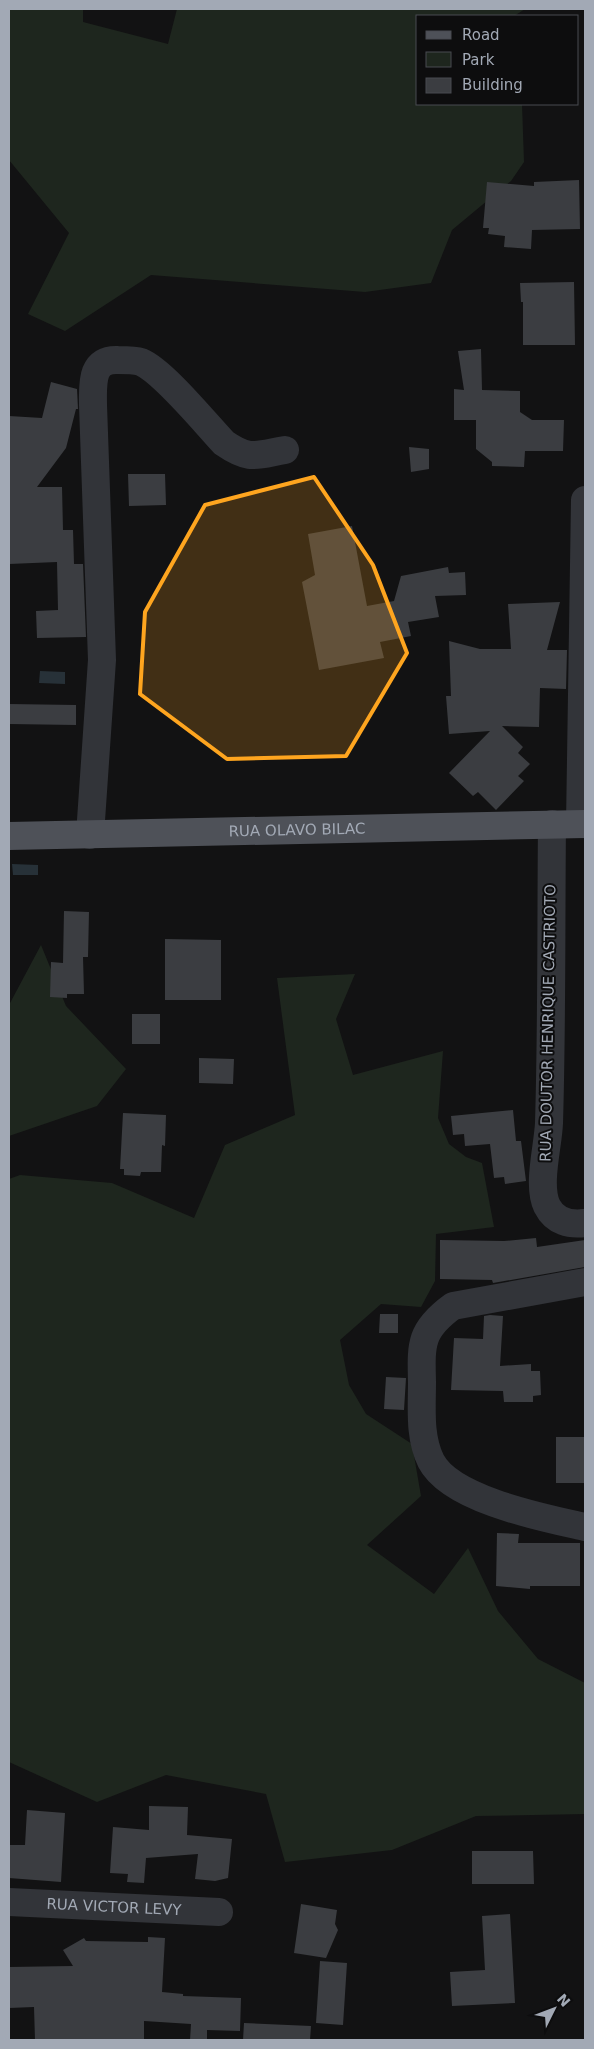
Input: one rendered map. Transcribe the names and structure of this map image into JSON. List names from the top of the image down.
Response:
{
  "streets": {
    "main road": ["RUA OLAVO BILAC"],
    "street": ["RUA DOUTOR HENRIQUE CASTRIOTO", "RUA VICTOR LEVY"]
  },
  "crossings": [
    ["RUA OLAVO BILAC", "RUA DOUTOR HENRIQUE CASTRIOTO"]
  ],
  "legend": ["Road", "Park", "Building"],
  "north": "top right"
}
